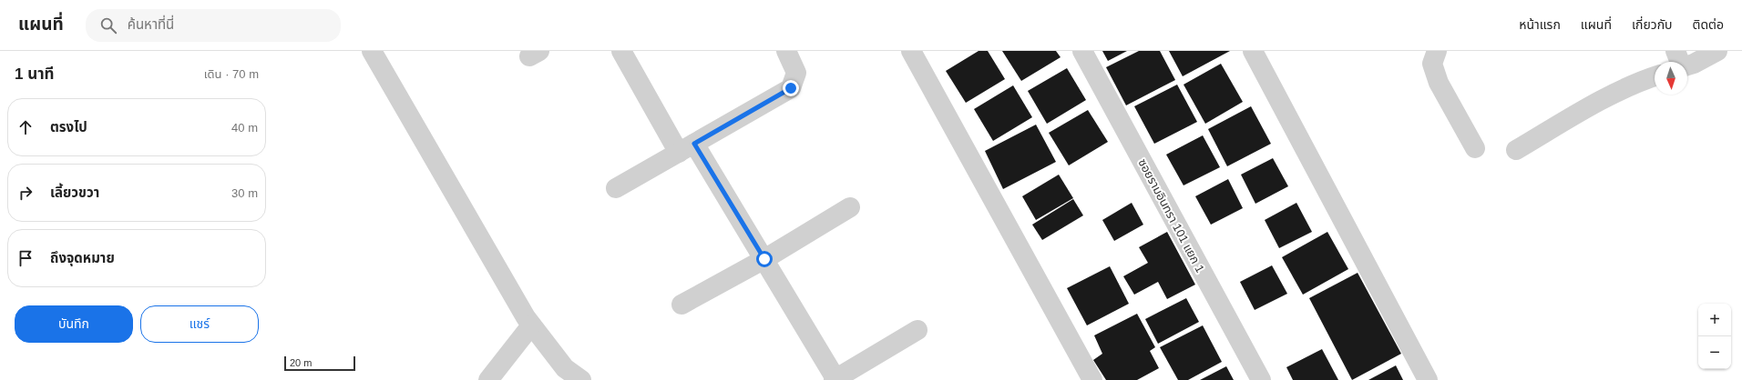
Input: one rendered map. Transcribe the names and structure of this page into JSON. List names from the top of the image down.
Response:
{
  "streets": {
    "street": ["ซอยรามอินทรา 101 แยก 1"]
  },
  "scale_bar": "20 m",
  "north": "bottom",
  "page": {
    "header": "แผนที่",
    "search": "ค้นหาที่นี่",
    "nav": [
      "หน้าแรก",
      "แผนที่",
      "เกี่ยวกับ",
      "ติดต่อ"
    ],
    "heading": ["1 นาที", "เดิน · 70 m"],
    "list": [
      ["ตรงไป", "40 m"],
      ["เลี้ยวขวา", "30 m"],
      "ถึงจุดหมาย"
    ],
    "buttons": ["บันทึก", "แชร์"],
    "map_buttons": ["+", "−"],
    "scale": "20 m"
  }
}
